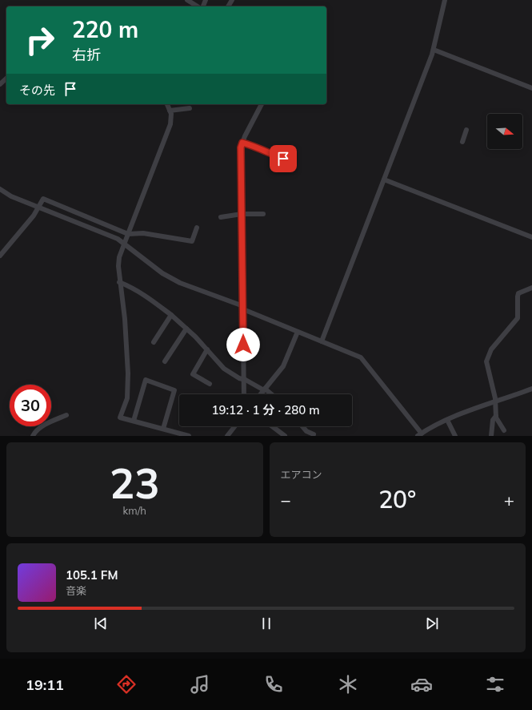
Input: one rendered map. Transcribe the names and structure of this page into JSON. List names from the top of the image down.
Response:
{
  "north": "right",
  "page": {
    "turn": ["220 m", "右折"],
    "then": "その先",
    "limit": "30",
    "trip": "19:12 · 1 分 · 280 m",
    "tile": [
      ["23", "km/h"],
      "エアコン"
    ],
    "heat": ["−", "20°", "+"],
    "song": ["105.1 FM", "音楽"],
    "tabs": "19:11"
  }
}
